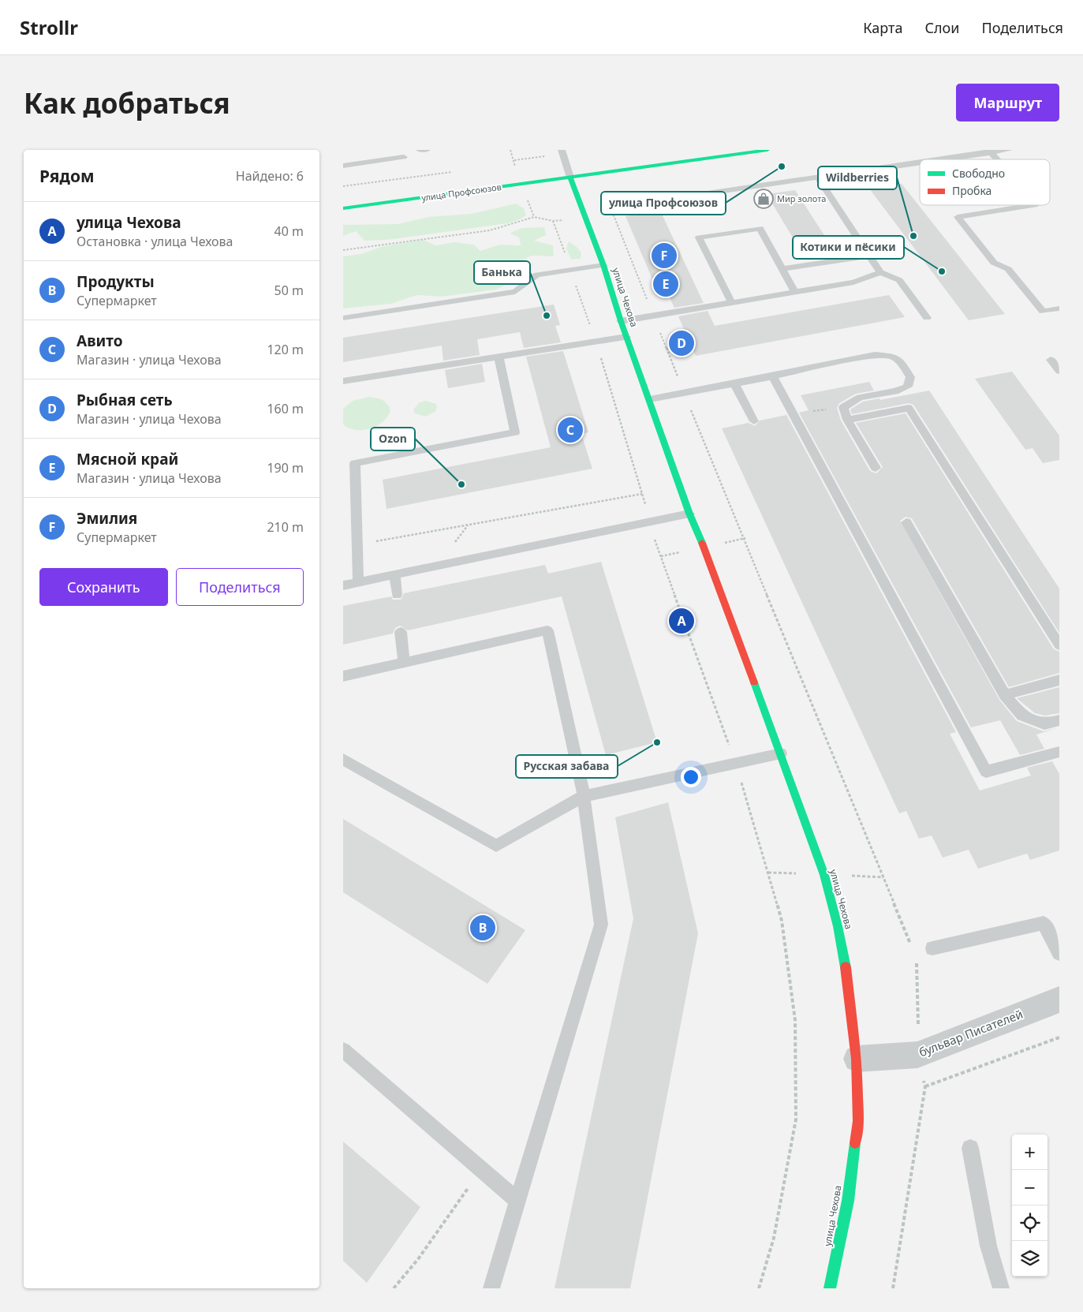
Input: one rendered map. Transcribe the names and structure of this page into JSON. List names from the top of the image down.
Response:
{
  "streets": {
    "street": ["улица Профсоюзов", "улица Чехова", "бульвар Писателей"]
  },
  "crossings": [
    ["улица Профсоюзов", "улица Чехова"],
    ["улица Чехова", "бульвар Писателей"]
  ],
  "places": {
    "other": [
      "улица Профсоюзов",
      "Wildberries",
      "Котики и пёсики",
      "Банька",
      "Ozon",
      "Русская забава"
    ],
    "shop": ["Мир золота"]
  },
  "legend": ["Свободно", "Пробка"],
  "page": {
    "header": "Strollr",
    "nav": ["Карта", "Слои", "Поделиться"],
    "buttons": [
      "Маршрут",
      ["Сохранить", "Поделиться"]
    ],
    "title": "Как добраться",
    "heading": ["Рядом", "Найдено: 6"],
    "list": [
      {
        "mark": "A",
        "name": "улица Чехова",
        "note": "Остановка · улица Чехова",
        "value": "40 m"
      },
      {
        "mark": "B",
        "name": "Продукты",
        "note": "Супермаркет",
        "value": "50 m"
      },
      {
        "mark": "C",
        "name": "Авито",
        "note": "Магазин · улица Чехова",
        "value": "120 m"
      },
      {
        "mark": "D",
        "name": "Рыбная сеть",
        "note": "Магазин · улица Чехова",
        "value": "160 m"
      },
      {
        "mark": "E",
        "name": "Мясной край",
        "note": "Магазин · улица Чехова",
        "value": "190 m"
      },
      {
        "mark": "F",
        "name": "Эмилия",
        "note": "Супермаркет",
        "value": "210 m"
      }
    ],
    "pins": [
      "F",
      "E",
      "D",
      "C",
      "A",
      "B"
    ],
    "map_buttons": ["+", "−"]
  }
}
